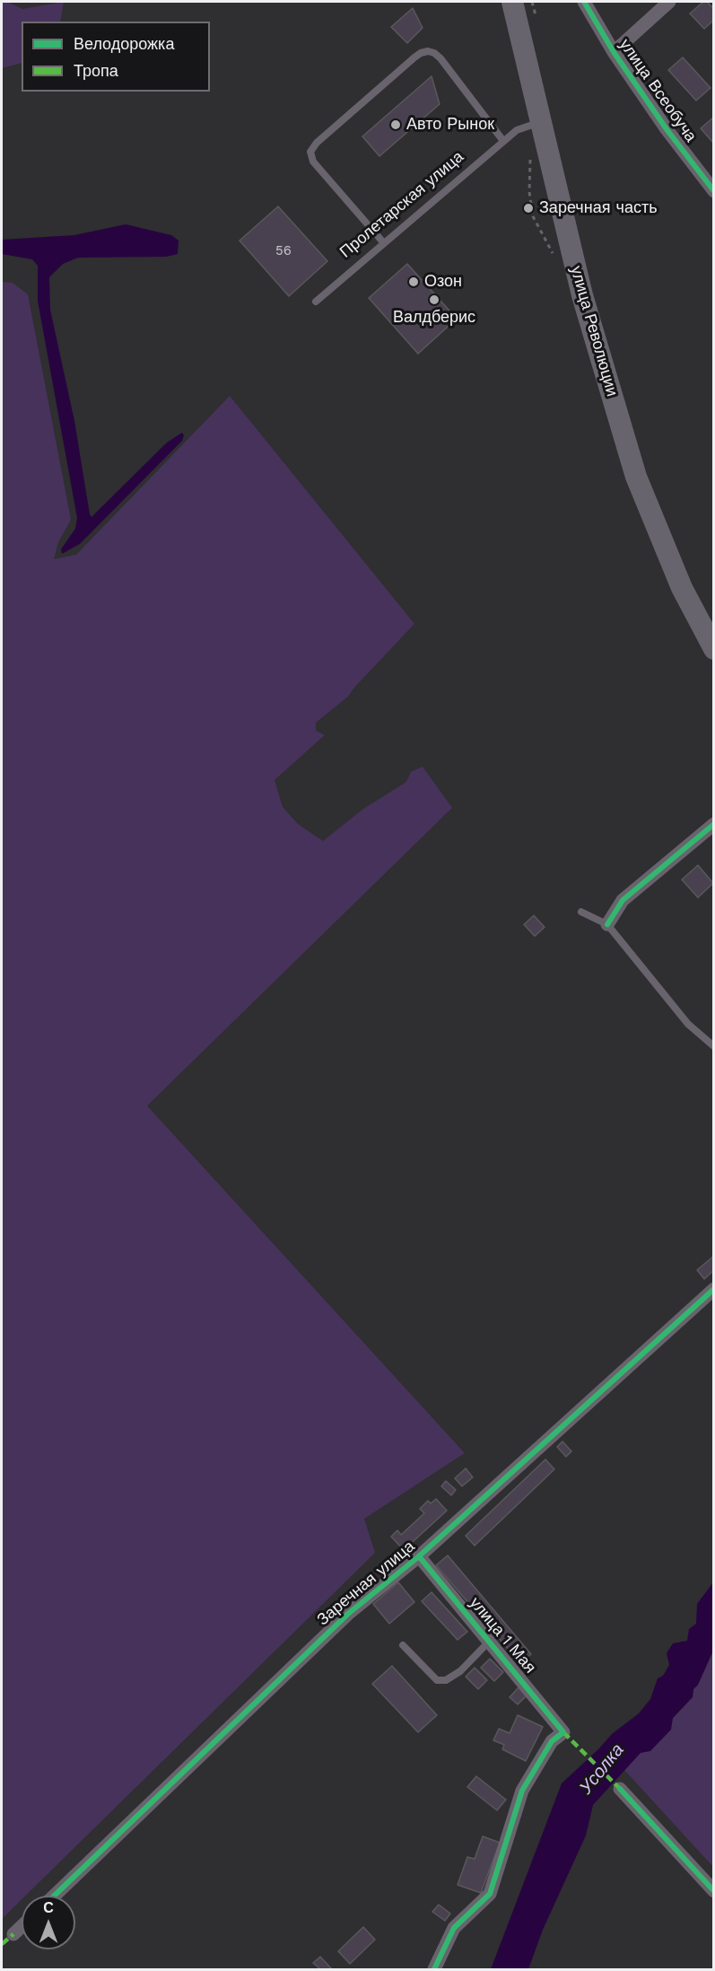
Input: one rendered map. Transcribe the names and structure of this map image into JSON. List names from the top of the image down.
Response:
{
  "streets": {
    "main road": ["улица Революции"],
    "street": ["улица Всеобуча", "Заречная улица", "улица 1 Мая"],
    "lane": ["Пролетарская улица"]
  },
  "crossings": [
    ["Пролетарская улица", "улица Революции"],
    ["Заречная улица", "улица 1 Мая"]
  ],
  "water": ["Усолка"],
  "places": [
    "Авто Рынок",
    "Заречная часть",
    "Озон",
    "Валдберис"
  ],
  "house_numbers": ["56"],
  "legend": ["Велодорожка", "Тропа"],
  "north": "top"
}
